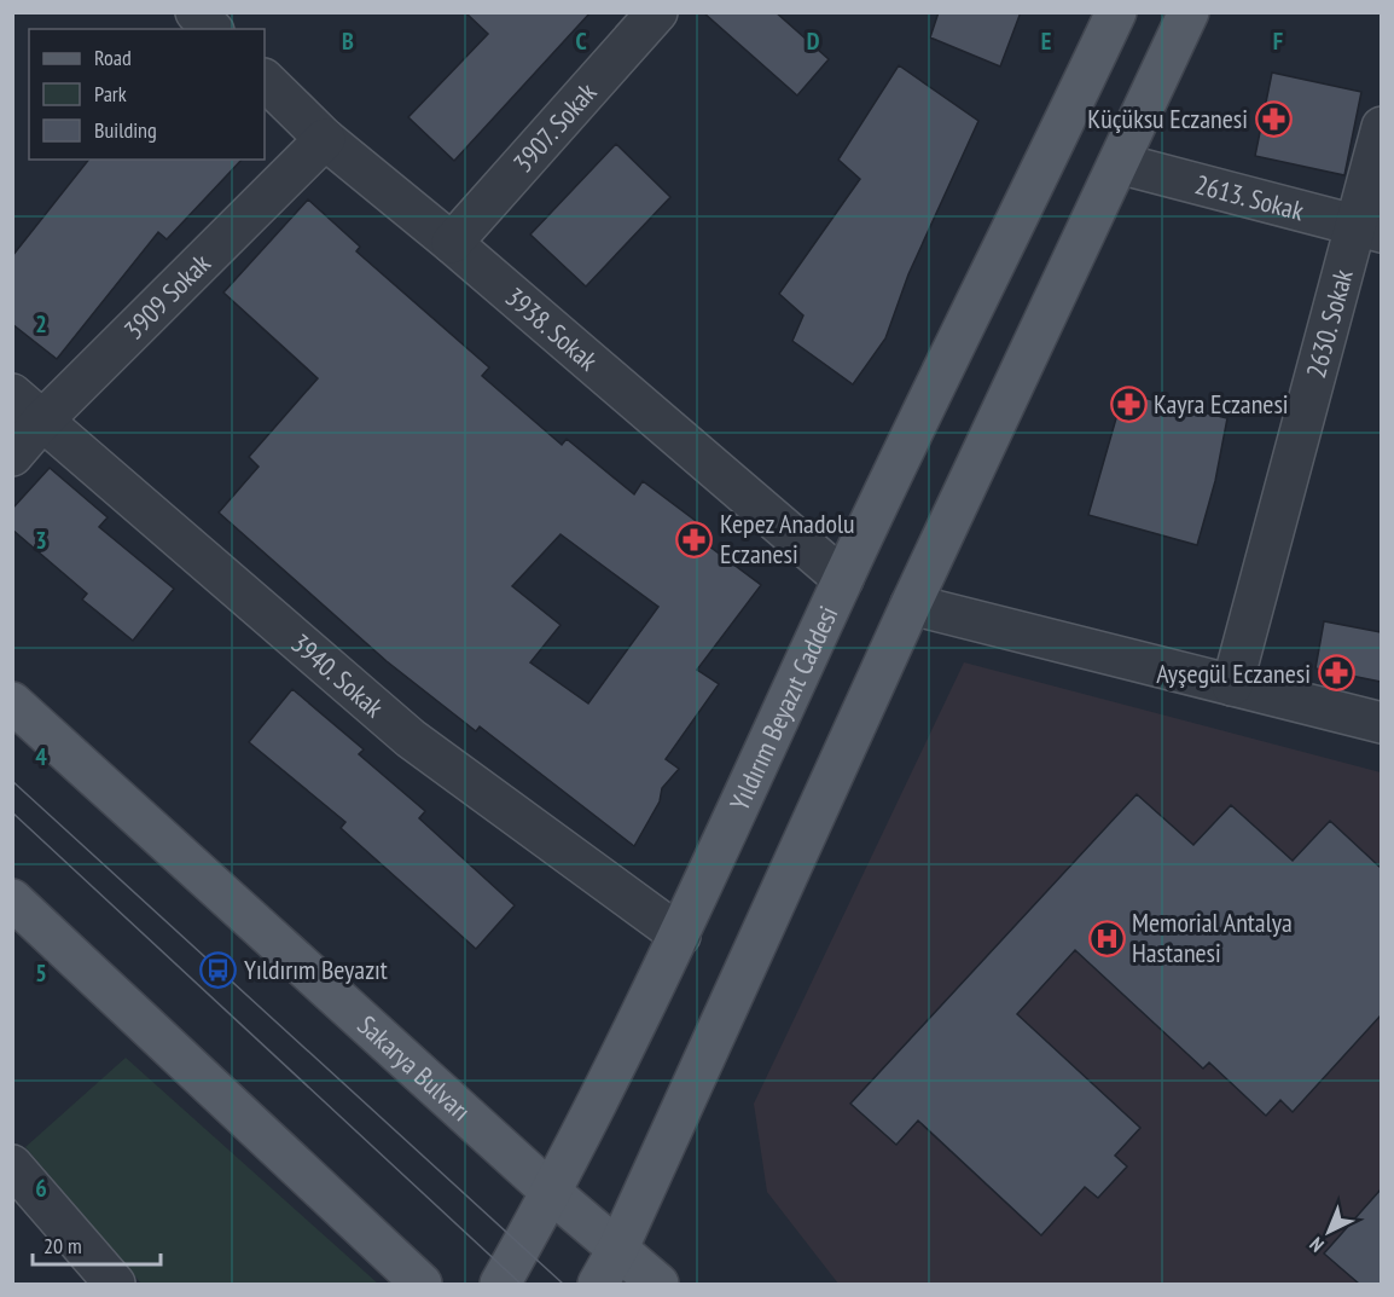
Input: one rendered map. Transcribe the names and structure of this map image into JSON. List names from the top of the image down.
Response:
{
  "streets": {
    "main road": ["Yıldırım Beyazıt Caddesi", "Sakarya Bulvarı"],
    "street": [
      "3907. Sokak",
      "2613. Sokak",
      "3909 Sokak",
      "2630. Sokak",
      "3938. Sokak",
      "3940. Sokak"
    ]
  },
  "crossings": [
    ["3907. Sokak", "3938. Sokak"],
    ["2613. Sokak", "2630. Sokak"],
    ["3909 Sokak", "3938. Sokak"],
    ["3909 Sokak", "3940. Sokak"],
    ["3938. Sokak", "Yıldırım Beyazıt Caddesi"],
    ["3940. Sokak", "Yıldırım Beyazıt Caddesi"],
    ["Yıldırım Beyazıt Caddesi", "Sakarya Bulvarı"]
  ],
  "places": {
    "pharmacy": [
      "Küçüksu Eczanesi",
      "Kayra Eczanesi",
      "Kepez Anadolu Eczanesi",
      "Ayşegül Eczanesi"
    ],
    "hospital": ["Memorial Antalya Hastanesi"],
    "bus stop": ["Yıldırım Beyazıt"]
  },
  "legend": ["Road", "Park", "Building"],
  "scale_bar": "20 m",
  "north": "bottom left",
  "grid": {
    "columns": [
      "B",
      "C",
      "D",
      "E",
      "F"
    ],
    "rows": [
      "2",
      "3",
      "4",
      "5",
      "6"
    ]
  }
}
